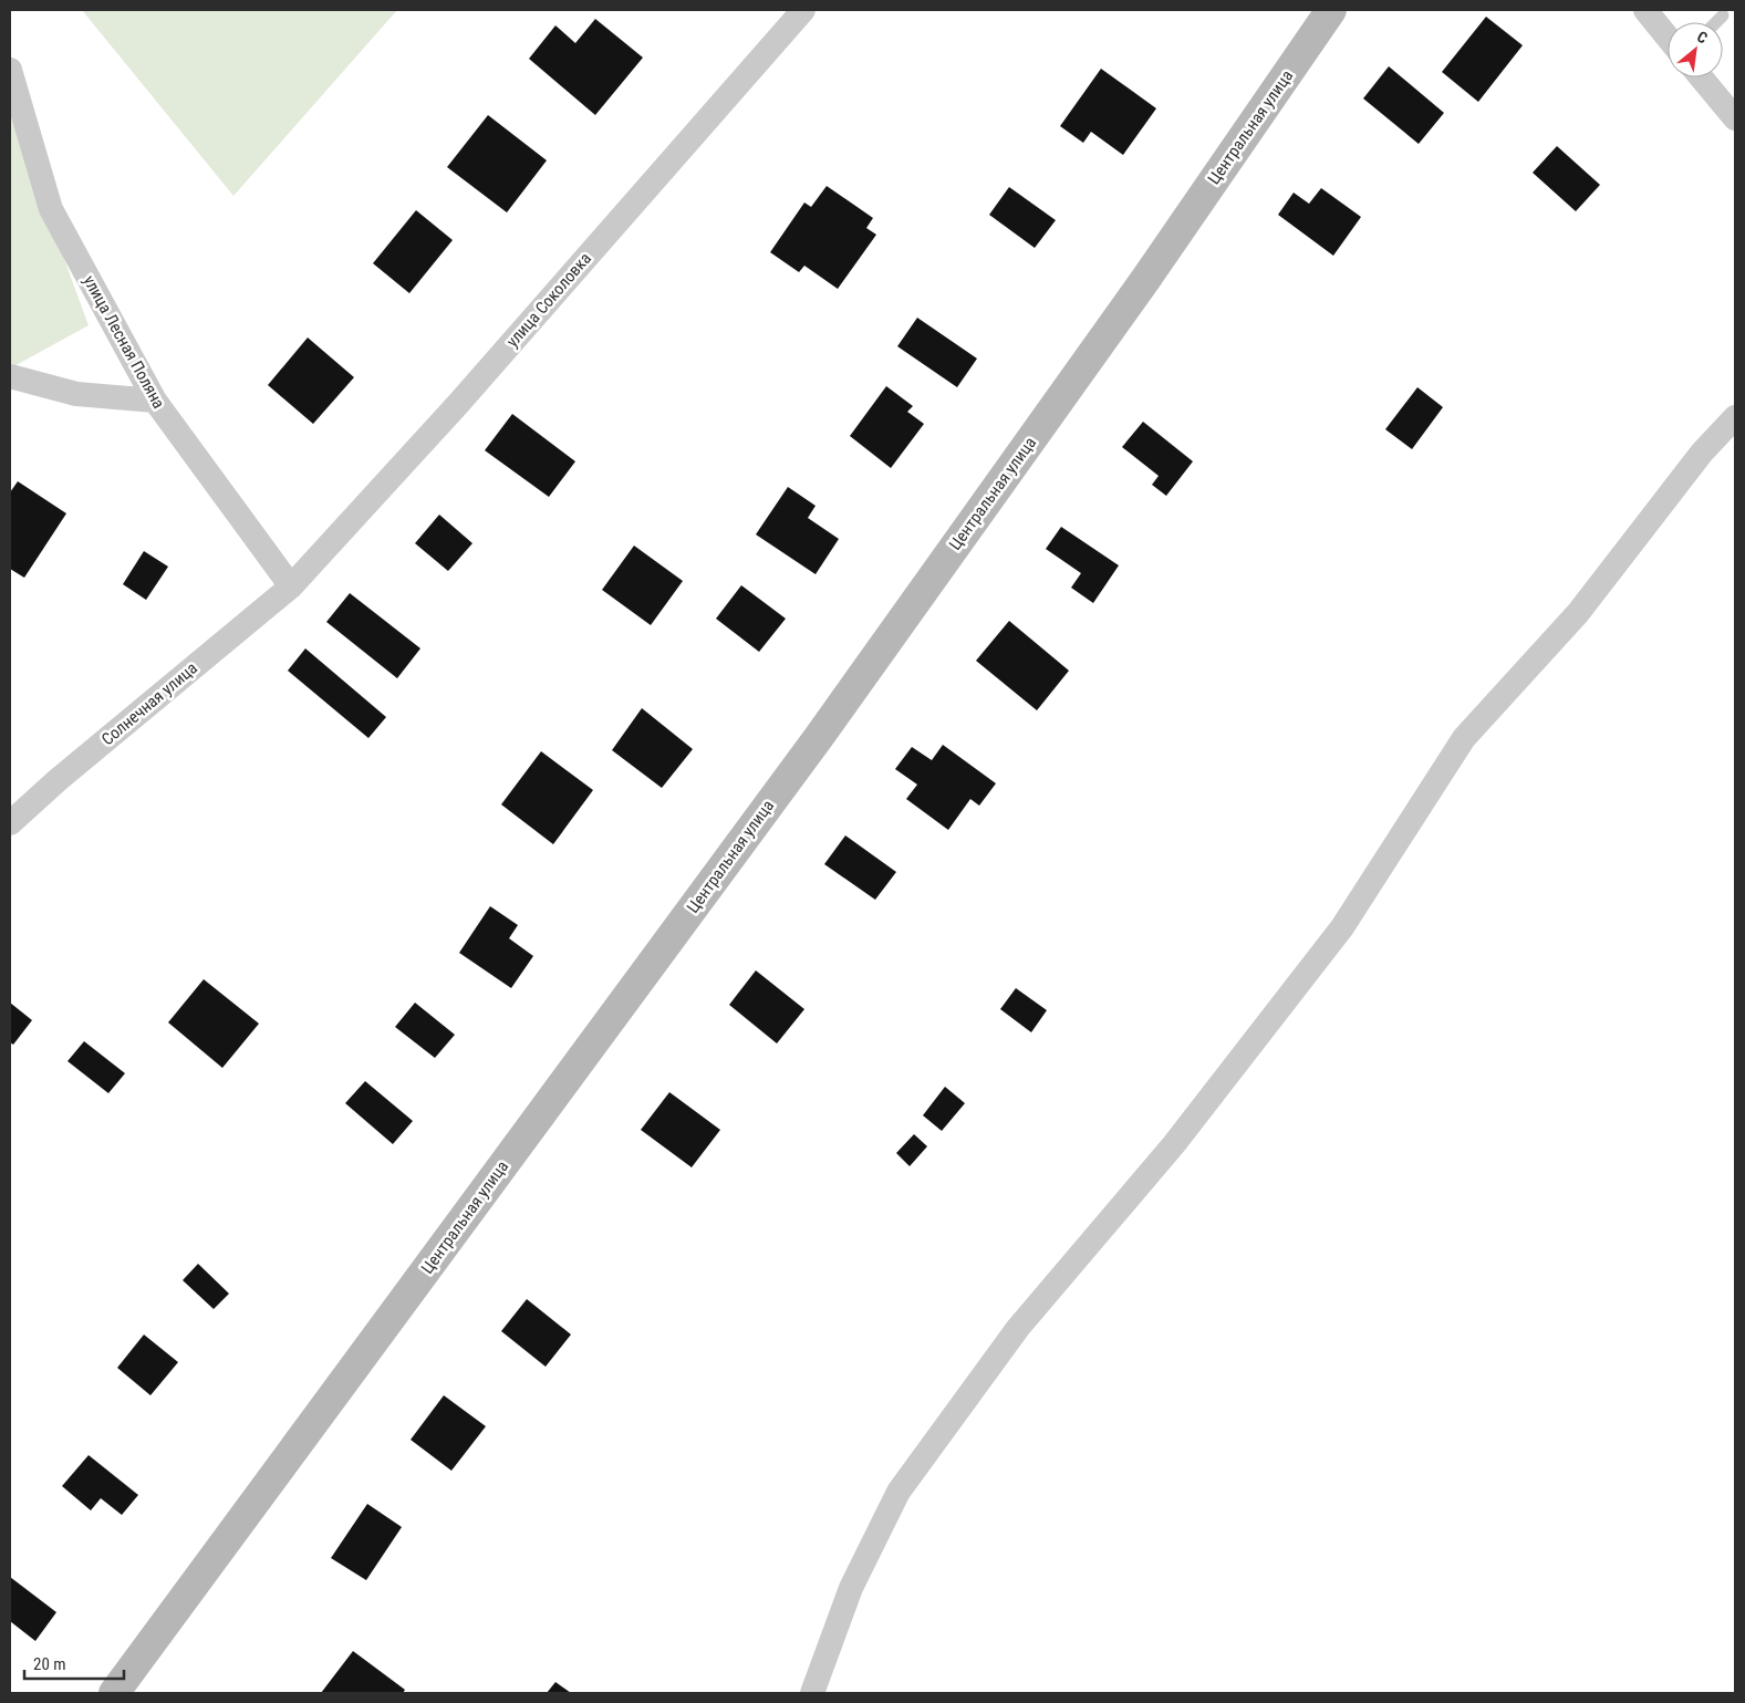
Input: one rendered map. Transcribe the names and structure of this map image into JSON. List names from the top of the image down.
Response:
{
  "streets": {
    "main road": ["Центральная улица"],
    "street": ["улица Соколовка", "улица Лесная Поляна", "Солнечная улица"]
  },
  "crossings": [
    ["улица Соколовка", "улица Лесная Поляна"],
    ["улица Соколовка", "Солнечная улица"],
    ["улица Лесная Поляна", "Солнечная улица"]
  ],
  "scale_bar": "20 m",
  "north": "top right"
}
